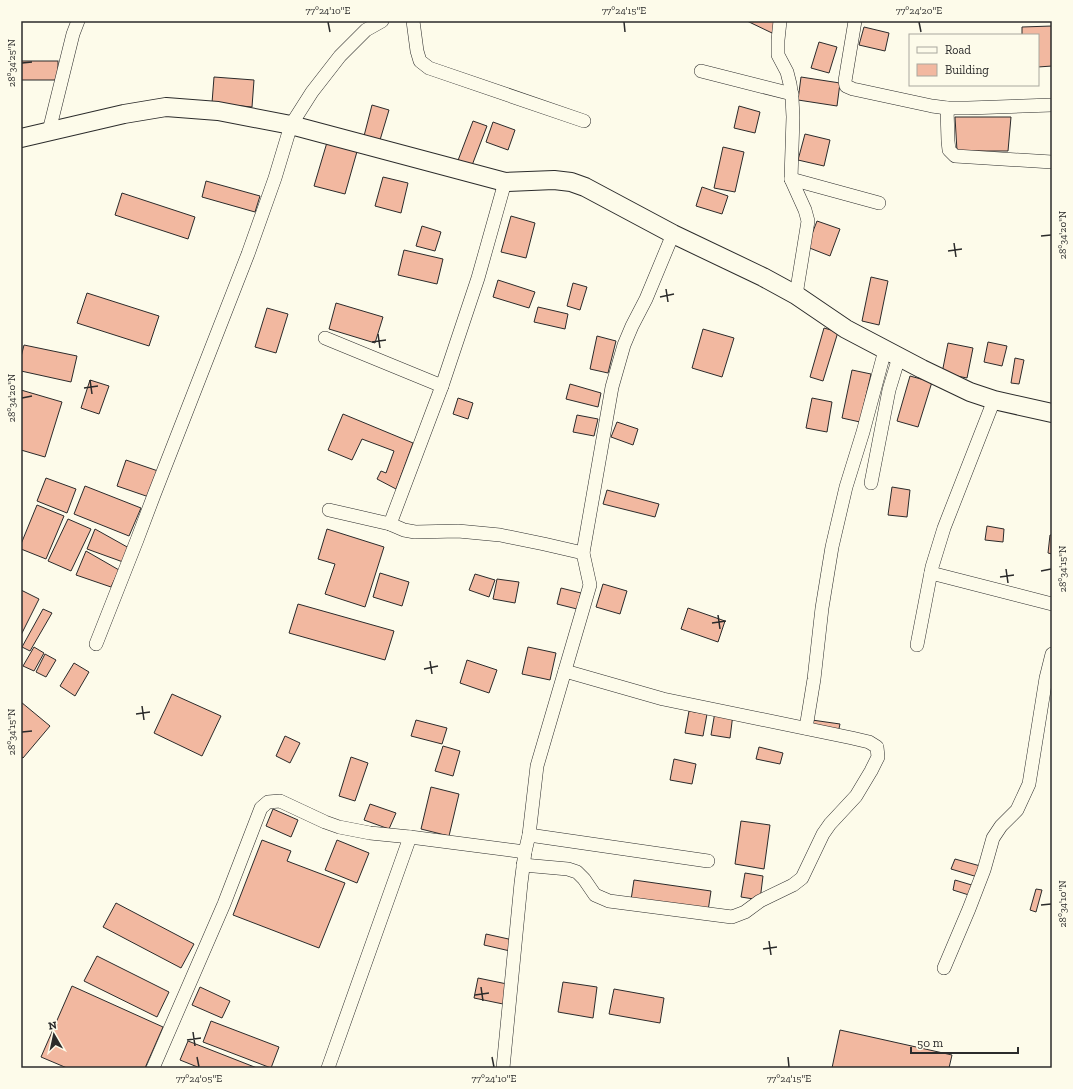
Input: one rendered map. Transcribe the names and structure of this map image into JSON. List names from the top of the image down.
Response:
{
  "legend": ["Road", "Building"],
  "scale_bar": "50 m",
  "north": "top",
  "coordinates": [
    "77°24'10\"E",
    "77°24'15\"E",
    "77°24'20\"E",
    "28°34'25\"N",
    "28°34'20\"N",
    "28°34'15\"N",
    "28°34'10\"N",
    "77°24'05\"E"
  ]
}
